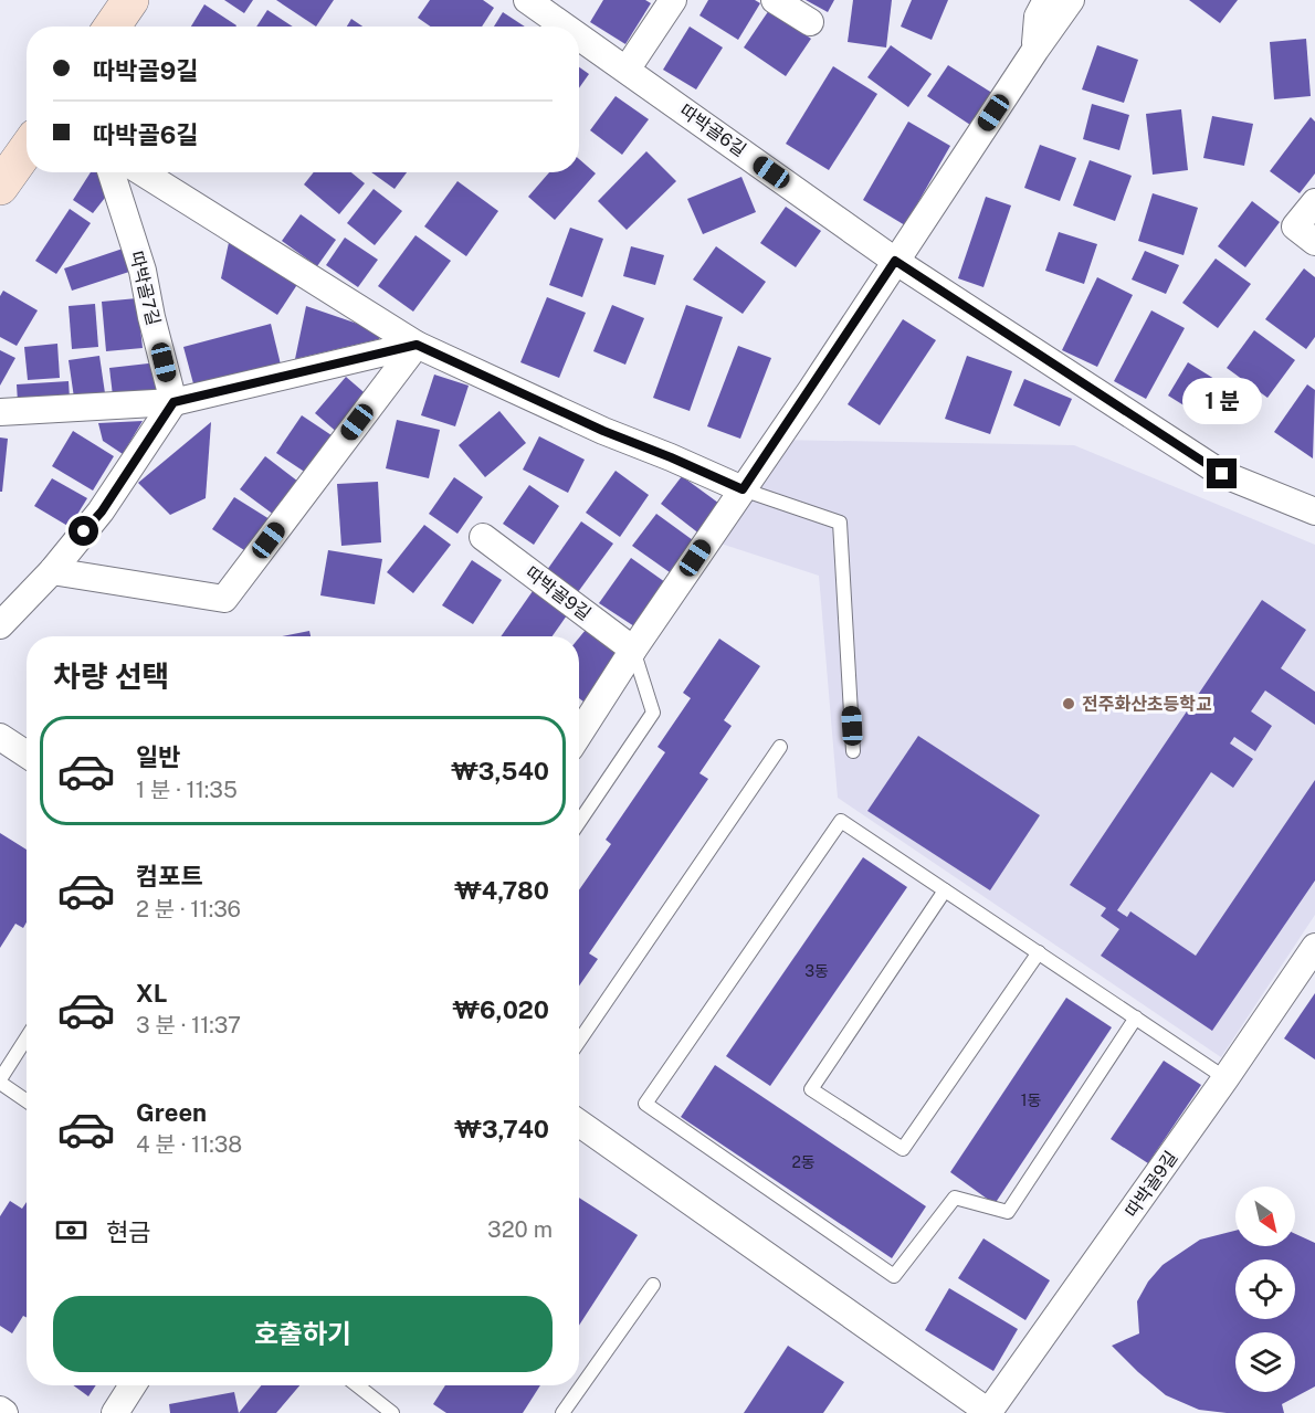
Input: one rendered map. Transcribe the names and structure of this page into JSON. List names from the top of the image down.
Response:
{
  "streets": {
    "street": ["따박골6길", "따박골7길", "따박골9길"]
  },
  "places": ["전주화산초등학교"],
  "house_numbers": ["3동", "1동", "2동"],
  "north": "bottom right",
  "page": {
    "banner": ["따박골9길", "따박골6길"],
    "bubble": "1 분",
    "heading": "차량 선택",
    "list": [
      {
        "name": "일반",
        "note": "1 분 · 11:35",
        "value": "₩3,540"
      },
      {
        "name": "컴포트",
        "note": "2 분 · 11:36",
        "value": "₩4,780"
      },
      {
        "name": "XL",
        "note": "3 분 · 11:37",
        "value": "₩6,020"
      },
      {
        "name": "Green",
        "note": "4 분 · 11:38",
        "value": "₩3,740"
      }
    ],
    "pay": ["현금", "320 m"],
    "buttons": "호출하기"
  }
}
